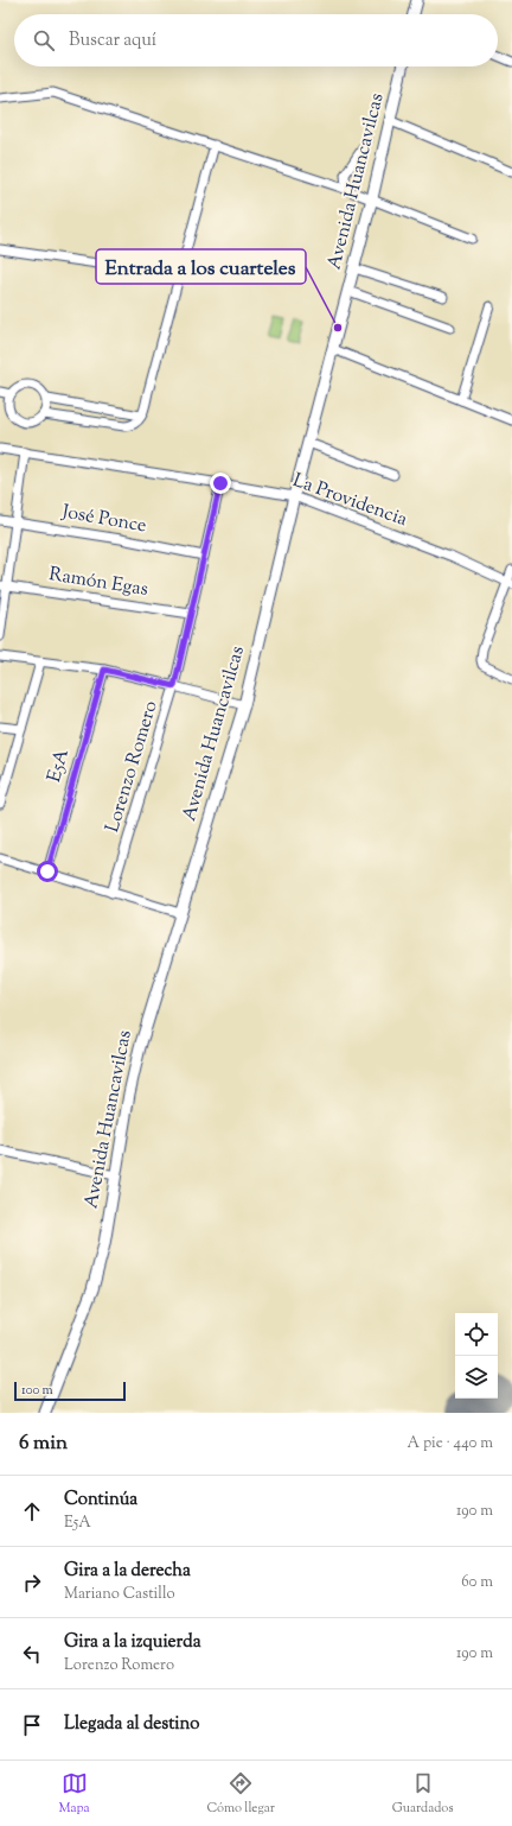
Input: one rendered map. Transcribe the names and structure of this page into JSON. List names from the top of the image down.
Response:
{
  "streets": {
    "street": [
      "Avenida Huancavilcas",
      "La Providencia",
      "José Ponce",
      "Ramón Egas",
      "E5A",
      "Lorenzo Romero"
    ]
  },
  "crossings": [
    ["Avenida Huancavilcas", "La Providencia"],
    ["La Providencia", "Lorenzo Romero"],
    ["José Ponce", "Lorenzo Romero"],
    ["Ramón Egas", "Lorenzo Romero"]
  ],
  "places": ["Entrada a los cuarteles"],
  "scale_bar": "100 m",
  "page": {
    "search": "Buscar aquí",
    "scale": "100 m",
    "heading": ["6 min", "A pie · 440 m"],
    "list": [
      ["Continúa", "E5A", "190 m"],
      ["Gira a la derecha", "Mariano Castillo", "60 m"],
      ["Gira a la izquierda", "Lorenzo Romero", "190 m"],
      "Llegada al destino"
    ],
    "nav": ["Mapa", "Cómo llegar", "Guardados"]
  }
}
